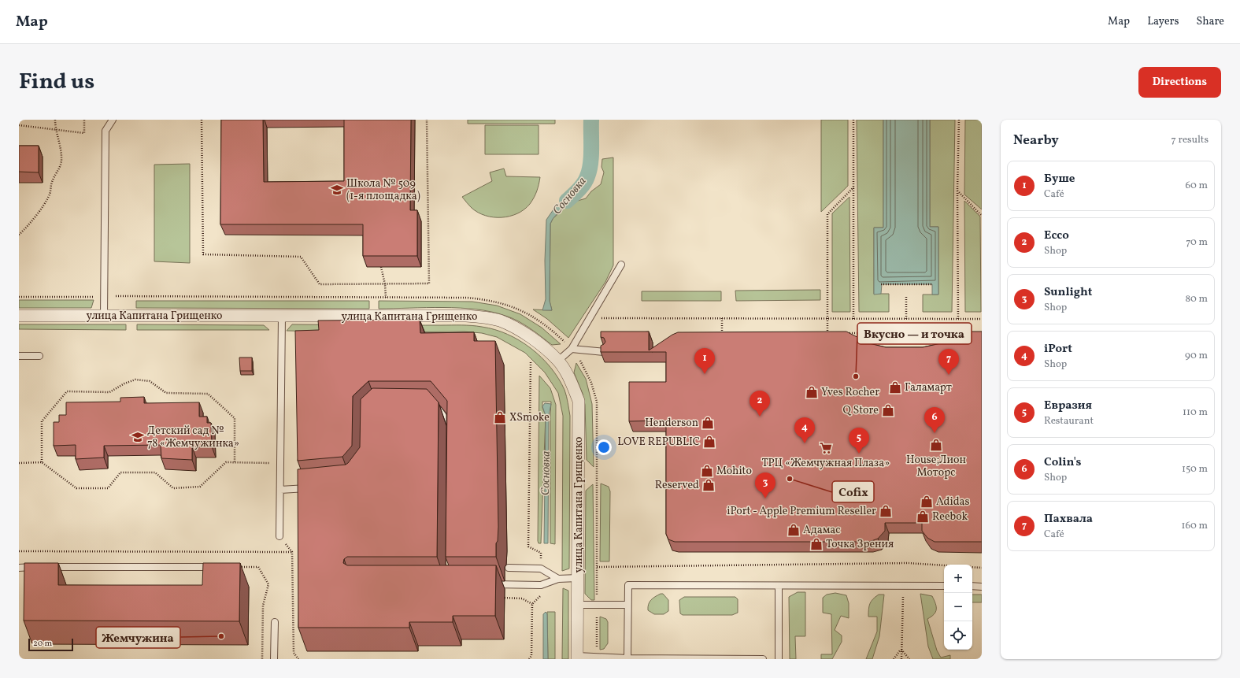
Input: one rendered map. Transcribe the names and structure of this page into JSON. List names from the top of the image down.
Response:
{
  "streets": {
    "street": ["улица Капитана Грищенко"]
  },
  "water": ["Сосновка"],
  "places": {
    "school or university": ["Школа № 509 (1-я площадка)", "Детский сад № 78 «Жемчужинка»"],
    "other": ["Вкусно — и точка", "Cofix", "Жемчужина"],
    "shop": [
      "Галамарт",
      "Yves Rocher",
      "Q Store",
      "XSmoke",
      "Henderson",
      "LOVE REPUBLIC",
      "House;Лион Моторс",
      "Mohito",
      "Reserved",
      "Adidas",
      "iPort - Apple Premium Reseller",
      "Reebok",
      "Адамас",
      "Точка Зрения"
    ],
    "supermarket": ["ТРЦ «Жемчужная Плаза»"]
  },
  "scale_bar": "20 m",
  "page": {
    "header": "Map",
    "nav": ["Map", "Layers", "Share"],
    "title": "Find us",
    "buttons": "Directions",
    "heading": ["Nearby", "7 results"],
    "list": [
      {
        "mark": "1",
        "name": "Буше",
        "note": "Café",
        "value": "60 m"
      },
      {
        "mark": "2",
        "name": "Ecco",
        "note": "Shop",
        "value": "70 m"
      },
      {
        "mark": "3",
        "name": "Sunlight",
        "note": "Shop",
        "value": "80 m"
      },
      {
        "mark": "4",
        "name": "iPort",
        "note": "Shop",
        "value": "90 m"
      },
      {
        "mark": "5",
        "name": "Евразия",
        "note": "Restaurant",
        "value": "110 m"
      },
      {
        "mark": "6",
        "name": "Colin's",
        "note": "Shop",
        "value": "150 m"
      },
      {
        "mark": "7",
        "name": "Пахвала",
        "note": "Café",
        "value": "160 m"
      }
    ],
    "pins": [
      "1",
      "7",
      "2",
      "6",
      "4",
      "5",
      "3"
    ],
    "map_buttons": ["+", "−"],
    "scale": "20 m"
  }
}
